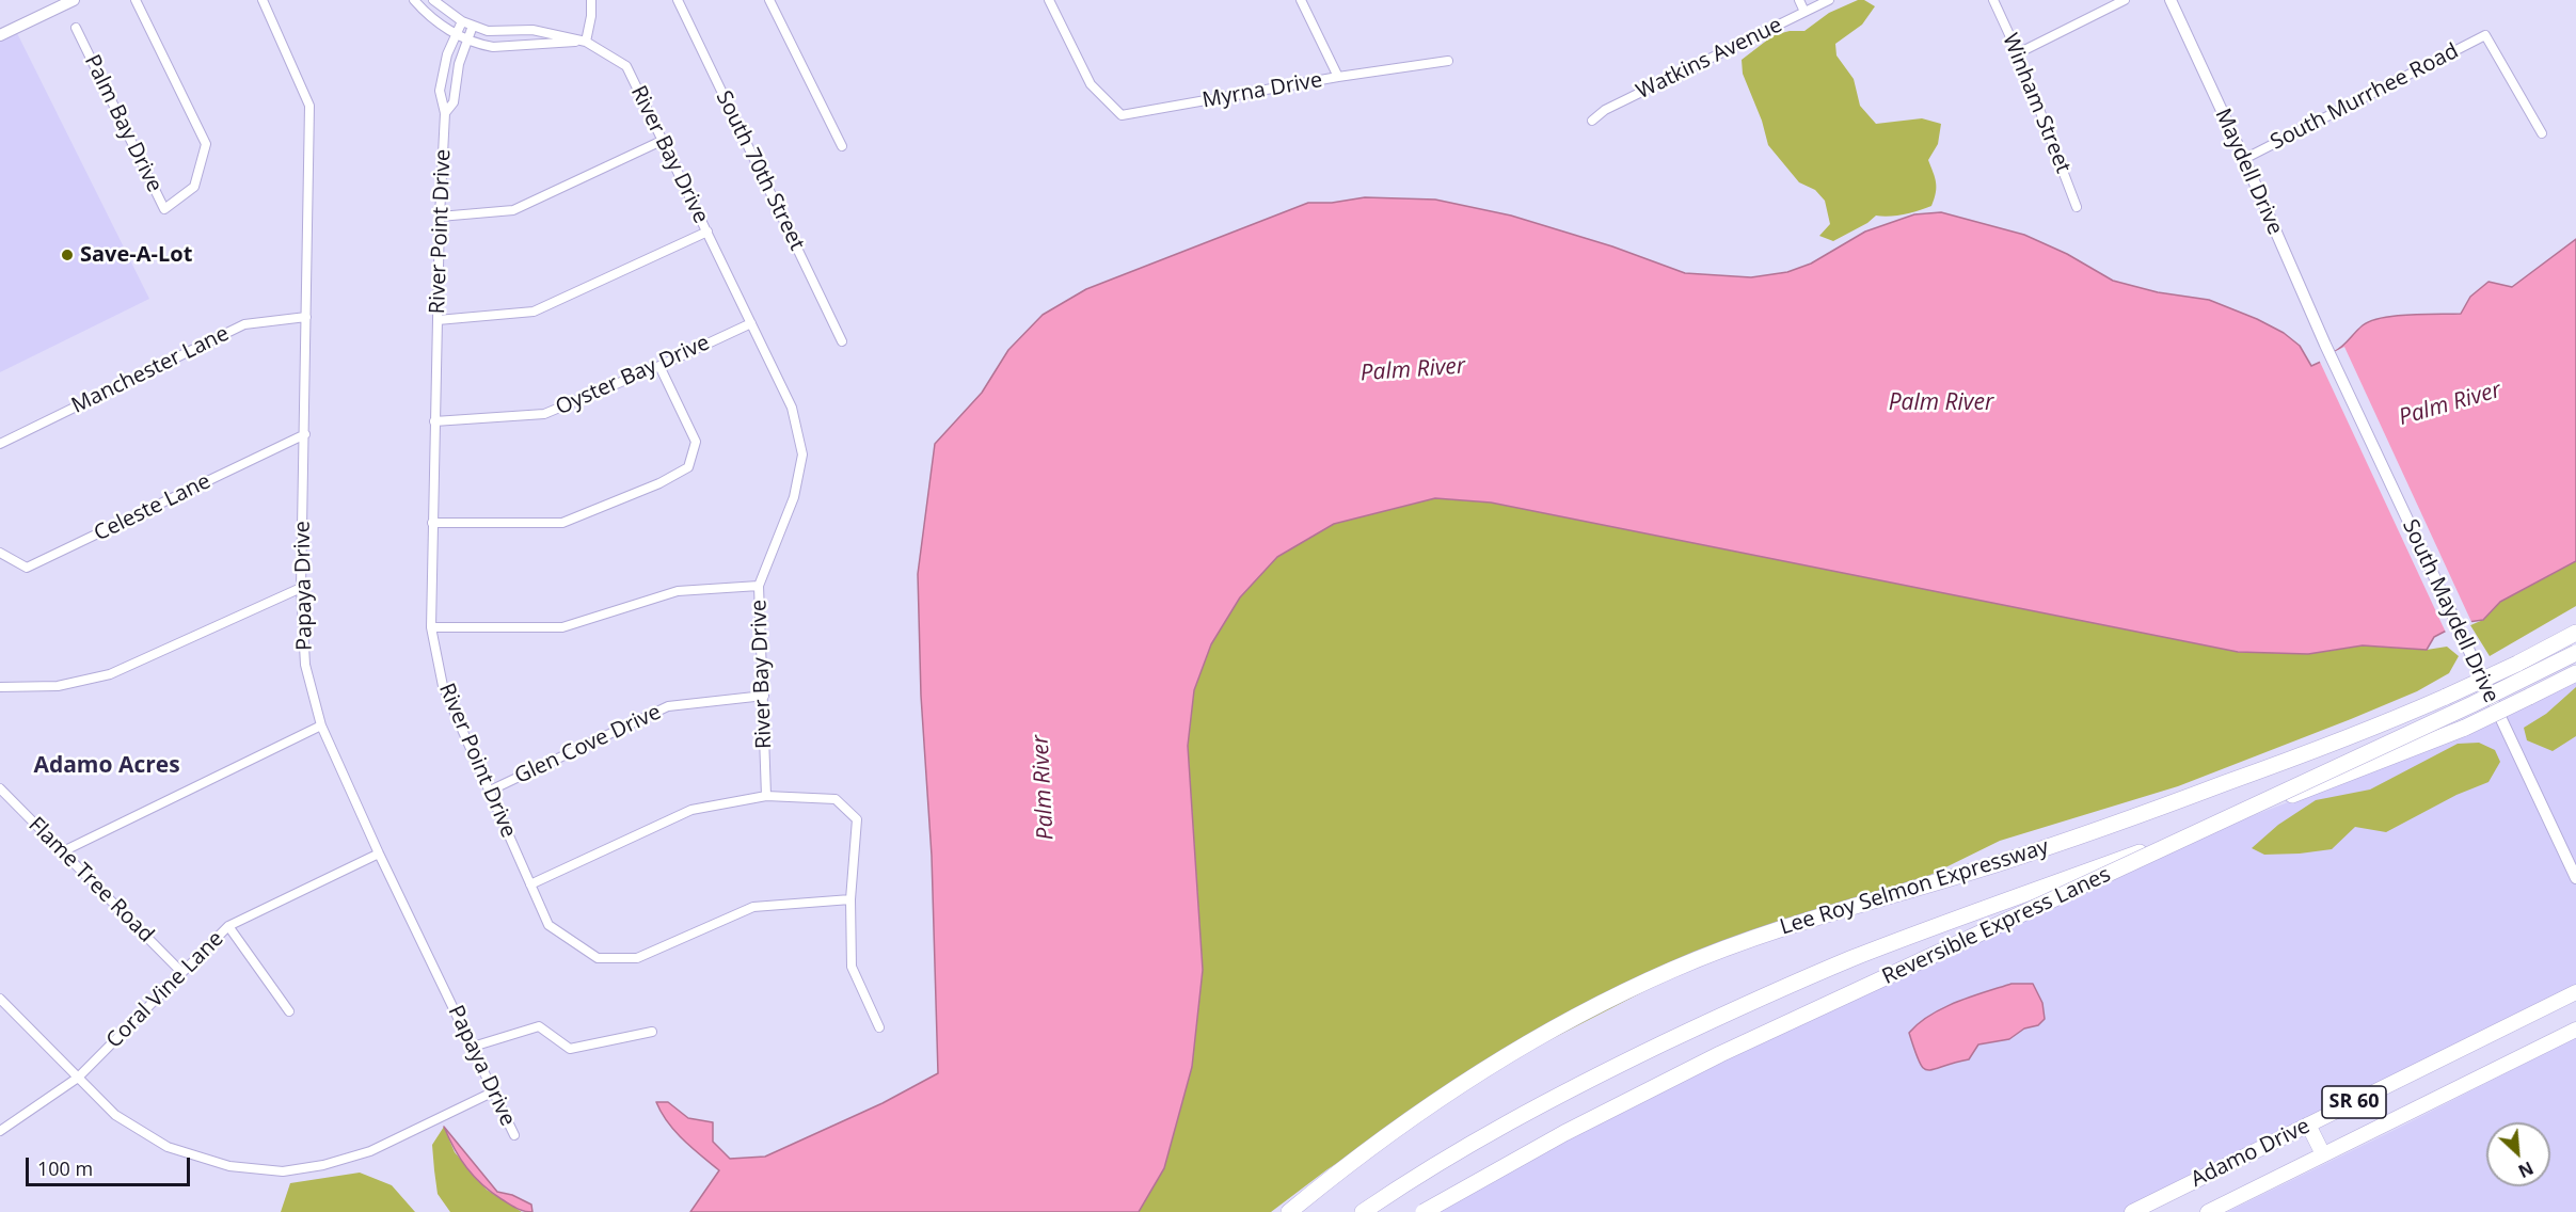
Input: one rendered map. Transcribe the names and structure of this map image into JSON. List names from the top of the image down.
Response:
{
  "streets": {
    "highway": ["Lee Roy Selmon Expressway", "Reversible Express Lanes"],
    "main road": ["SR 60", "Adamo Drive"],
    "street": [
      "Watkins Avenue",
      "Myrna Drive",
      "South Murrhee Road",
      "Winham Street",
      "Palm Bay Drive",
      "River Bay Drive",
      "South 70th Street",
      "Maydell Drive",
      "River Point Drive",
      "Manchester Lane",
      "Oyster Bay Drive",
      "Celeste Lane",
      "Papaya Drive",
      "South Maydell Drive",
      "Glen Cove Drive",
      "Flame Tree Road",
      "Coral Vine Lane"
    ]
  },
  "crossings": [
    ["South Murrhee Road", "Maydell Drive"],
    ["River Bay Drive", "River Point Drive"],
    ["River Bay Drive", "Oyster Bay Drive"],
    ["River Bay Drive", "Glen Cove Drive"],
    ["Maydell Drive", "South Maydell Drive"],
    ["River Point Drive", "Oyster Bay Drive"],
    ["River Point Drive", "Glen Cove Drive"],
    ["Manchester Lane", "Papaya Drive"],
    ["Celeste Lane", "Papaya Drive"],
    ["Papaya Drive", "Coral Vine Lane"],
    ["Flame Tree Road", "Coral Vine Lane"]
  ],
  "districts": ["Adamo Acres"],
  "water": ["Palm River"],
  "places": ["Save-A-Lot"],
  "scale_bar": "100 m",
  "north": "bottom right"
}
